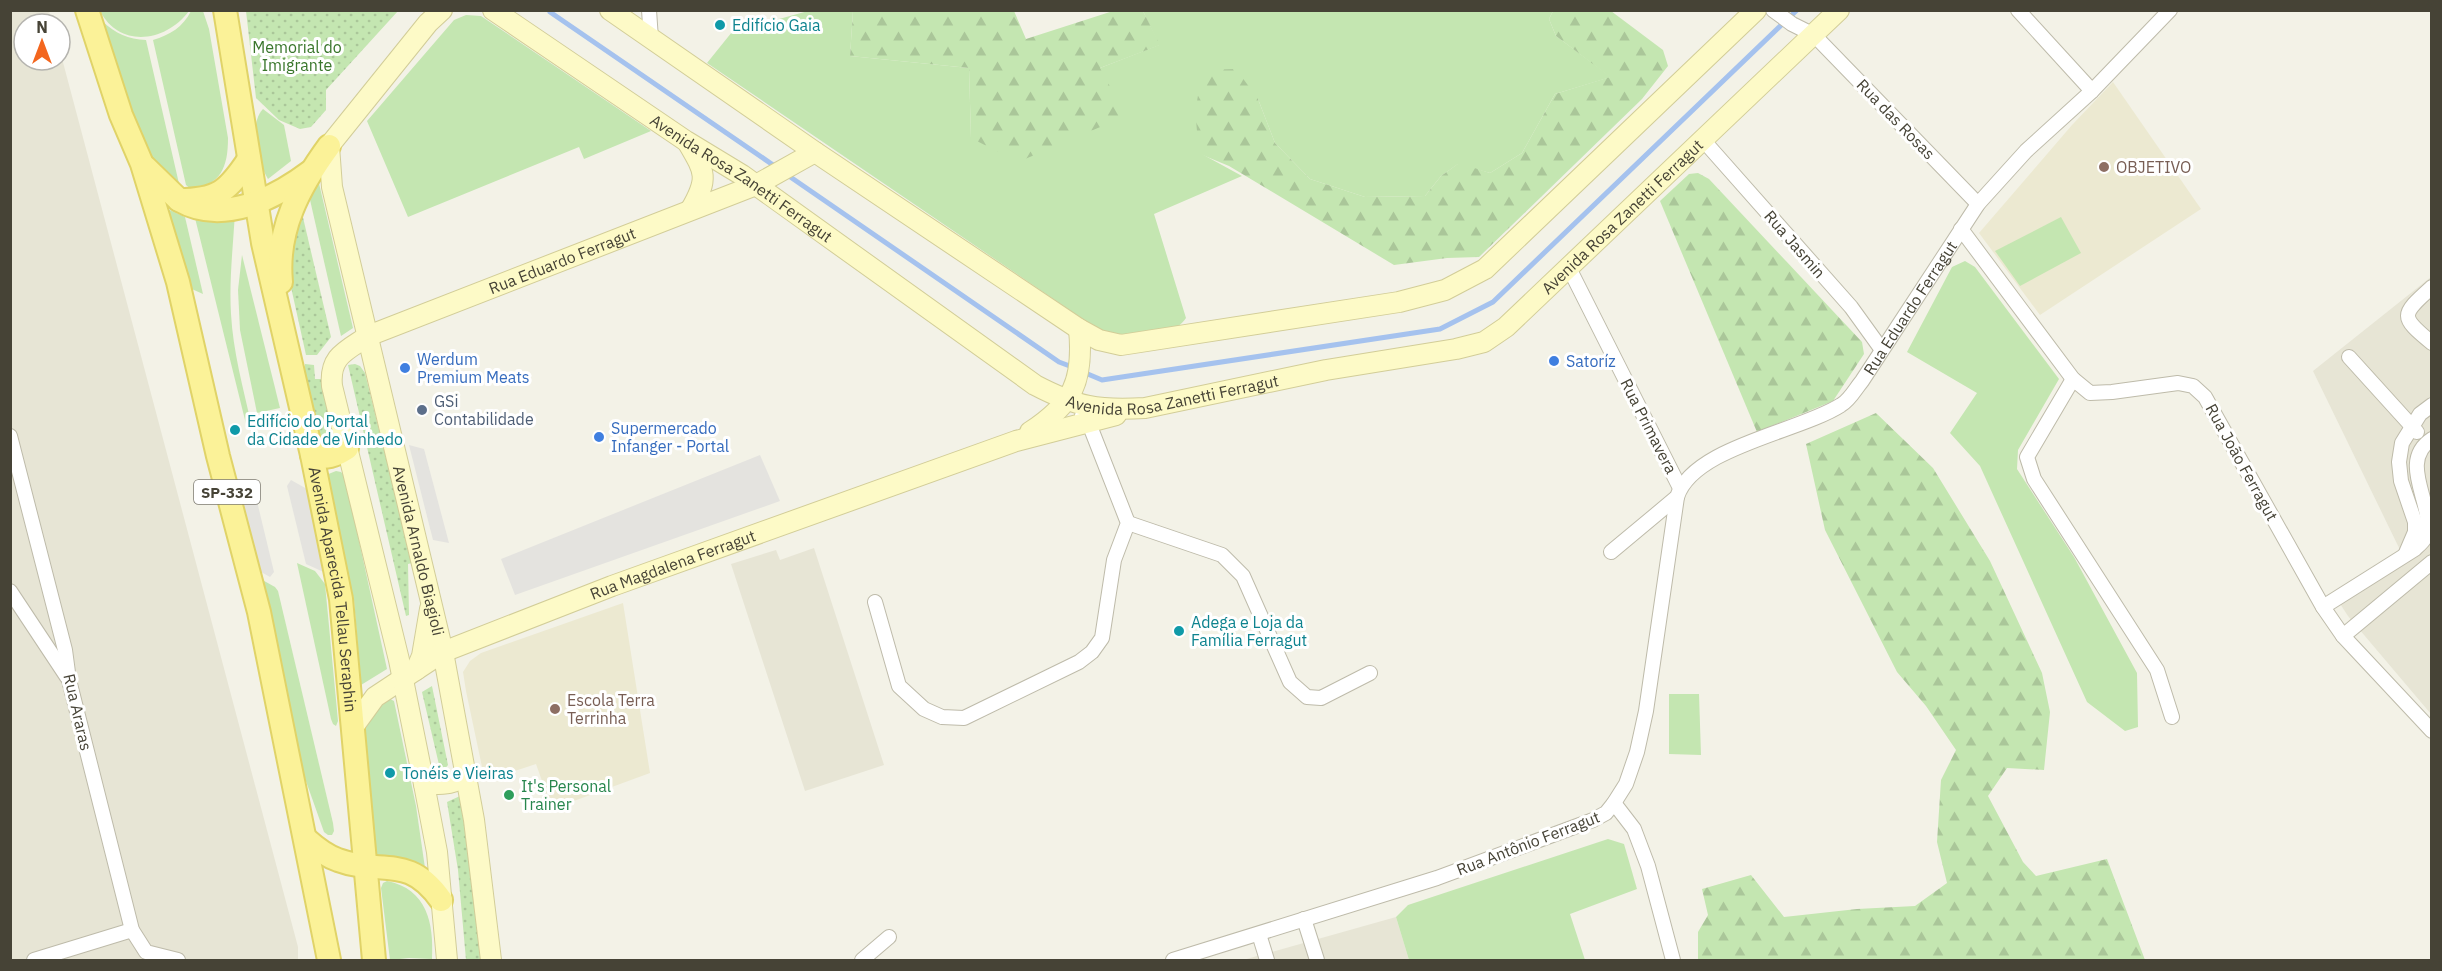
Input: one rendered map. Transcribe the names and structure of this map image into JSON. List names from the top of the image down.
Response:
{
  "streets": {
    "main road": [
      "Avenida Rosa Zanetti Ferragut",
      "Rua Eduardo Ferragut",
      "SP-332",
      "Avenida Arnaldo Biagioli",
      "Rua Magdalena Ferragut",
      "Avenida Aparecida Tellau Seraphin"
    ],
    "street": [
      "Rua das Rosas",
      "Rua Jasmin",
      "Rua Primavera",
      "Rua João Ferragut",
      "Rua Araras",
      "Rua Antônio Ferragut"
    ]
  },
  "crossings": [
    ["Rua das Rosas", "Avenida Rosa Zanetti Ferragut"],
    ["Rua das Rosas", "Rua Eduardo Ferragut"],
    ["Avenida Rosa Zanetti Ferragut", "Rua Jasmin"],
    ["Avenida Rosa Zanetti Ferragut", "Rua Eduardo Ferragut"],
    ["Avenida Rosa Zanetti Ferragut", "Rua Primavera"],
    ["Avenida Rosa Zanetti Ferragut", "Rua Magdalena Ferragut"],
    ["Rua Jasmin", "Rua Eduardo Ferragut"],
    ["Rua Eduardo Ferragut", "Rua Primavera"],
    ["Rua Eduardo Ferragut", "Rua João Ferragut"],
    ["Rua Eduardo Ferragut", "Avenida Arnaldo Biagioli"],
    ["Rua Eduardo Ferragut", "Rua Antônio Ferragut"],
    ["Rua Primavera", "Rua Antônio Ferragut"],
    ["Avenida Arnaldo Biagioli", "Rua Magdalena Ferragut"],
    ["Rua Magdalena Ferragut", "Avenida Aparecida Tellau Seraphin"]
  ],
  "parks": ["Memorial do Imigrante"],
  "places": [
    "Edifício Gaia",
    "OBJETIVO",
    "Satoríz",
    "Werdum Premium Meats",
    "GSi Contabilidade",
    "Edifício do Portal da Cidade de Vinhedo",
    "Supermercado Infanger - Portal",
    "Adega e Loja da Família Ferragut",
    "Escola Terra Terrinha",
    "Tonéis e Vieiras",
    "It's Personal Trainer"
  ],
  "north": "top"
}
